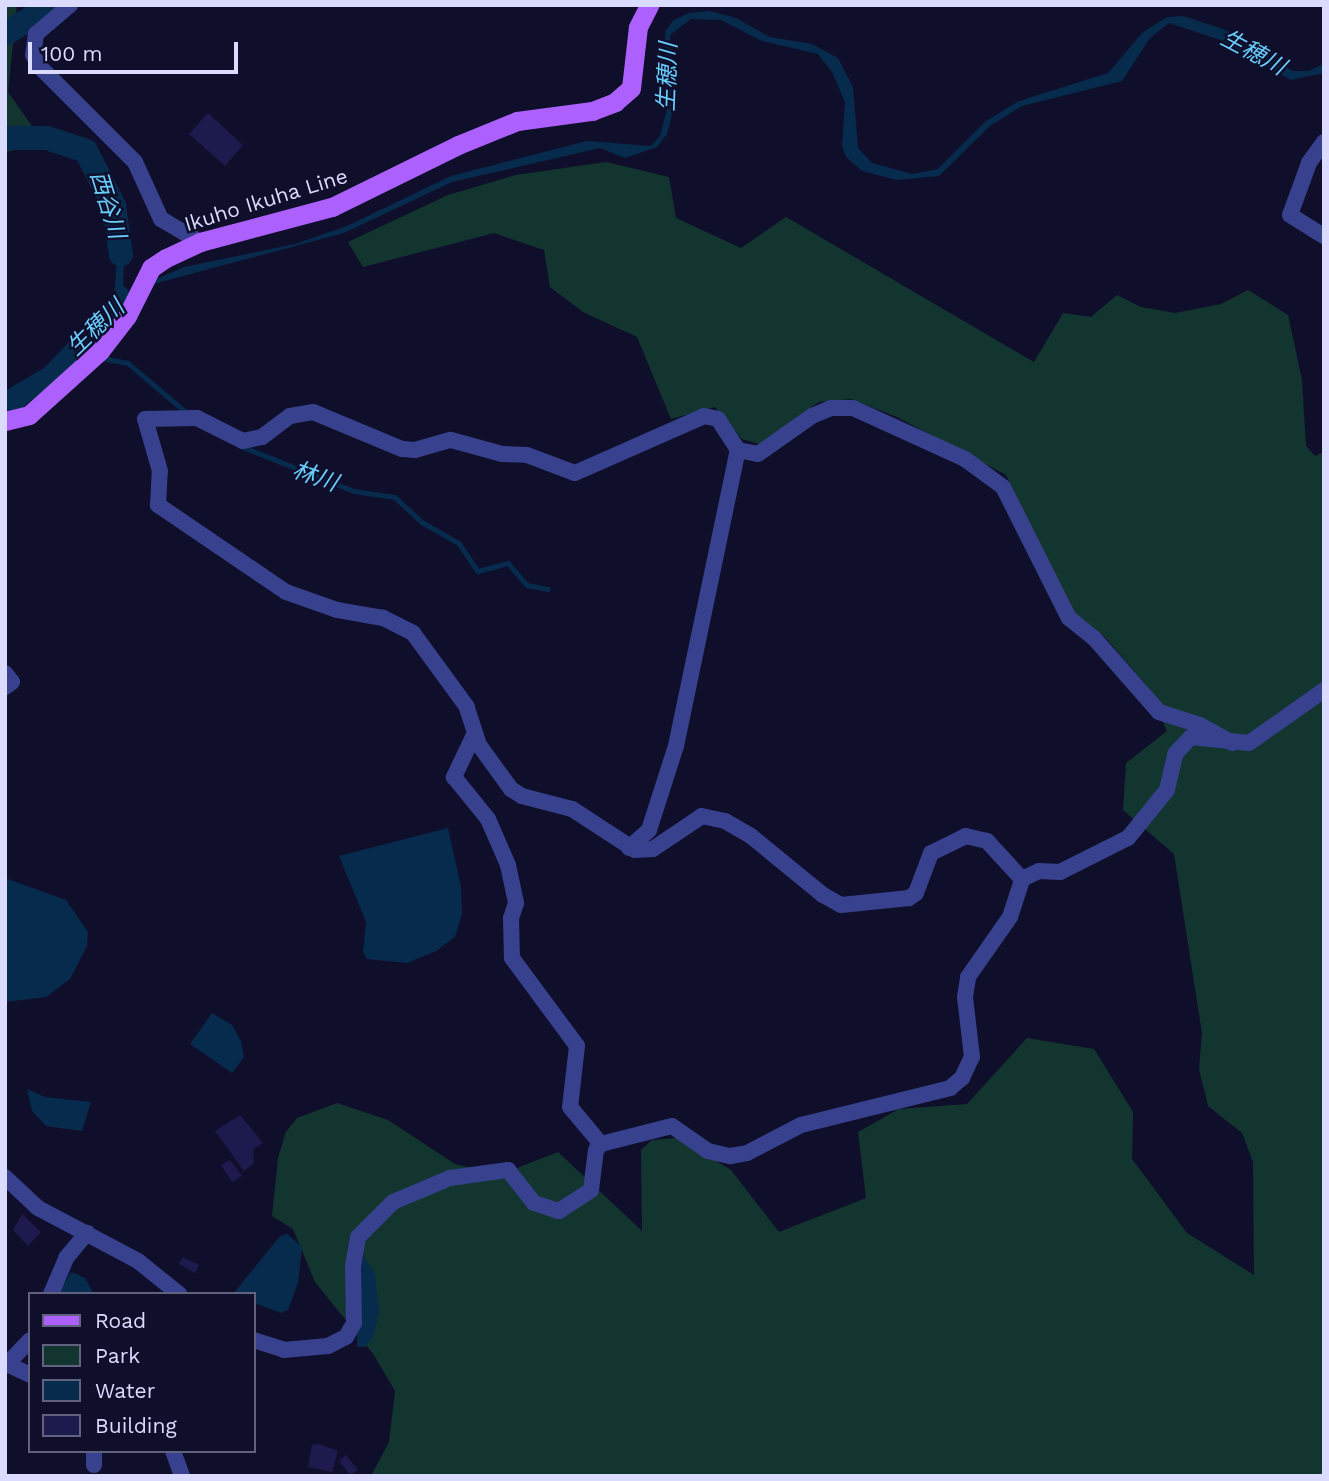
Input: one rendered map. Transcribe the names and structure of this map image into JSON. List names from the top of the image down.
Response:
{
  "streets": {
    "main road": ["Ikuho Ikuha Line"]
  },
  "water": ["生穂川", "西谷川", "林川"],
  "legend": [
    "Road",
    "Park",
    "Water",
    "Building"
  ],
  "scale_bar": "100 m"
}
